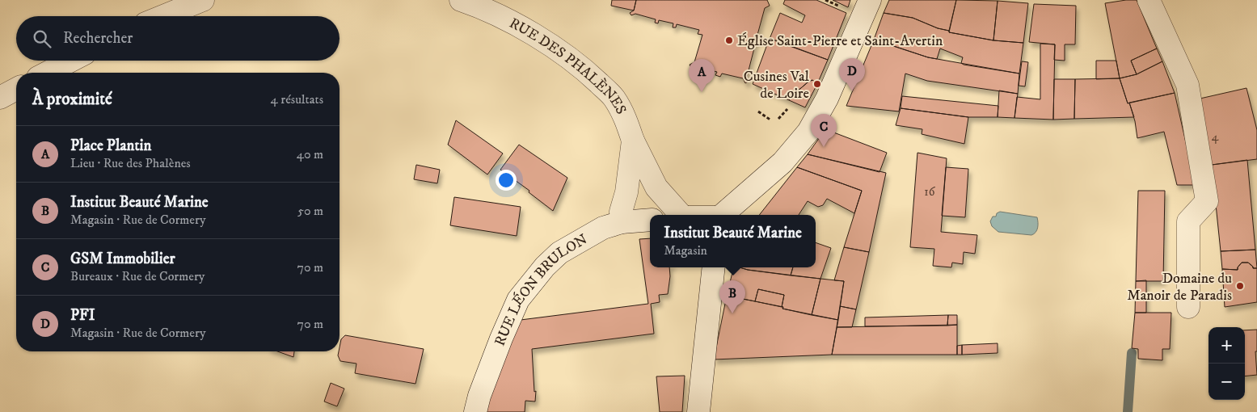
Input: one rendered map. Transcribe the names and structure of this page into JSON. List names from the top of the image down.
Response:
{
  "streets": {
    "street": ["RUE DES PHALÈNES", "RUE LÉON BRULON"]
  },
  "crossings": [
    ["RUE DES PHALÈNES", "RUE LÉON BRULON"]
  ],
  "places": ["Église Saint-Pierre et Saint-Avertin", "Cusines Val de Loire", "Domaine du Manoir de Paradis"],
  "house_numbers": ["4", "16"],
  "page": {
    "search": "Rechercher",
    "pins": [
      "D",
      "A",
      "C",
      "B"
    ],
    "heading": ["À proximité", "4 résultats"],
    "list": [
      {
        "mark": "A",
        "name": "Place Plantin",
        "note": "Lieu · Rue des Phalènes",
        "value": "40 m"
      },
      {
        "mark": "B",
        "name": "Institut Beauté Marine",
        "note": "Magasin · Rue de Cormery",
        "value": "50 m"
      },
      {
        "mark": "C",
        "name": "GSM Immobilier",
        "note": "Bureaux · Rue de Cormery",
        "value": "70 m"
      },
      {
        "mark": "D",
        "name": "PFI",
        "note": "Magasin · Rue de Cormery",
        "value": "70 m"
      }
    ],
    "popup": ["Institut Beauté Marine", "Magasin"],
    "map_buttons": ["+", "−"]
  }
}
